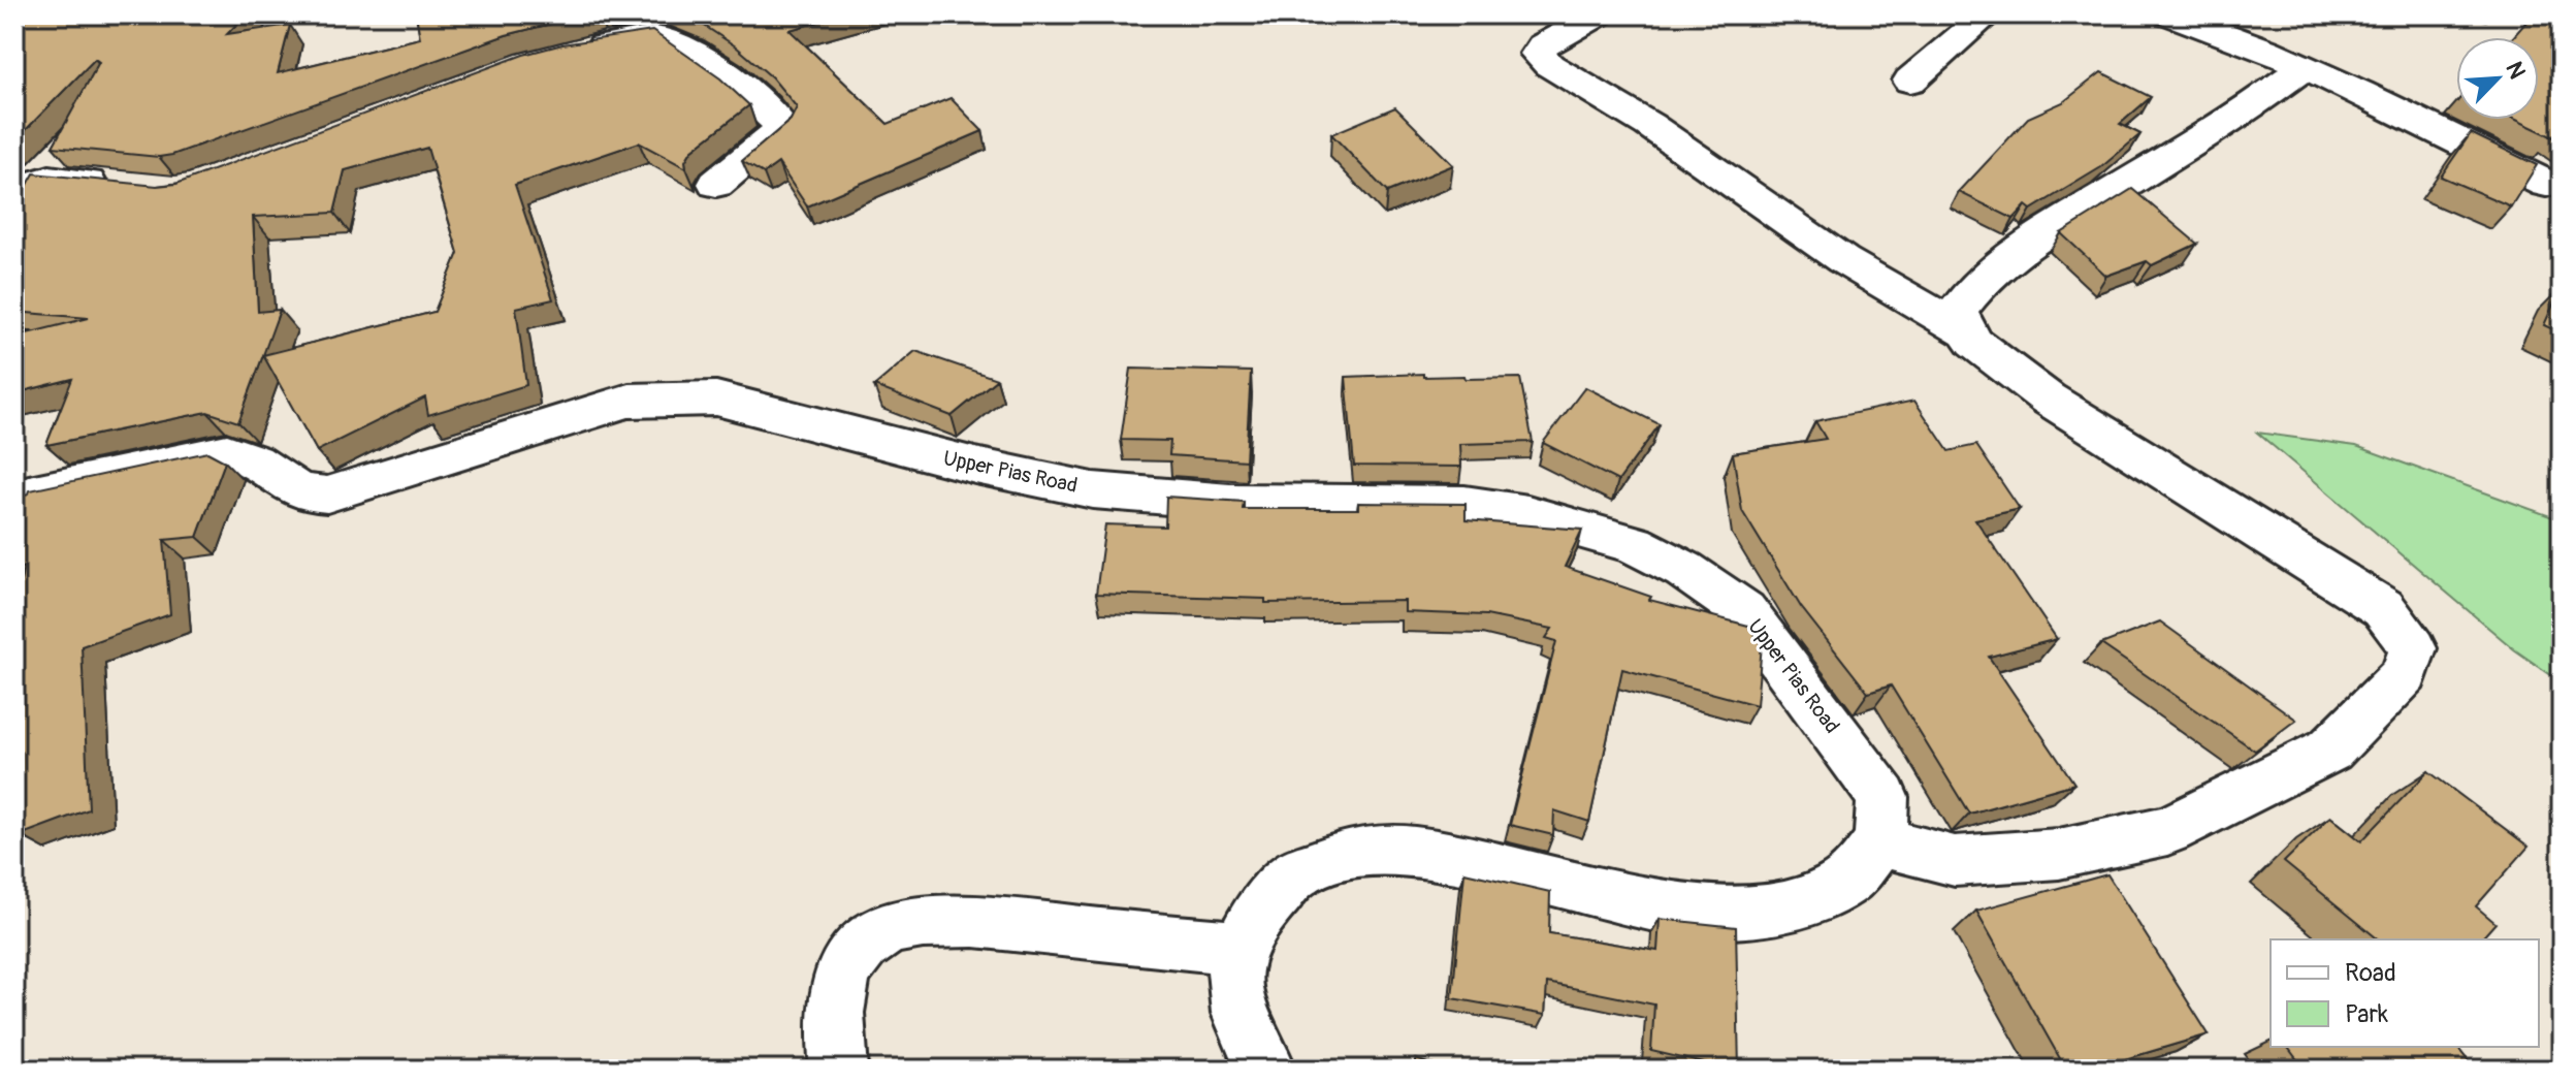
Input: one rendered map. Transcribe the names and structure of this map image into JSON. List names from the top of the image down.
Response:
{
  "streets": {
    "street": ["Upper Pias Road"]
  },
  "legend": ["Road", "Park"],
  "north": "top right"
}
